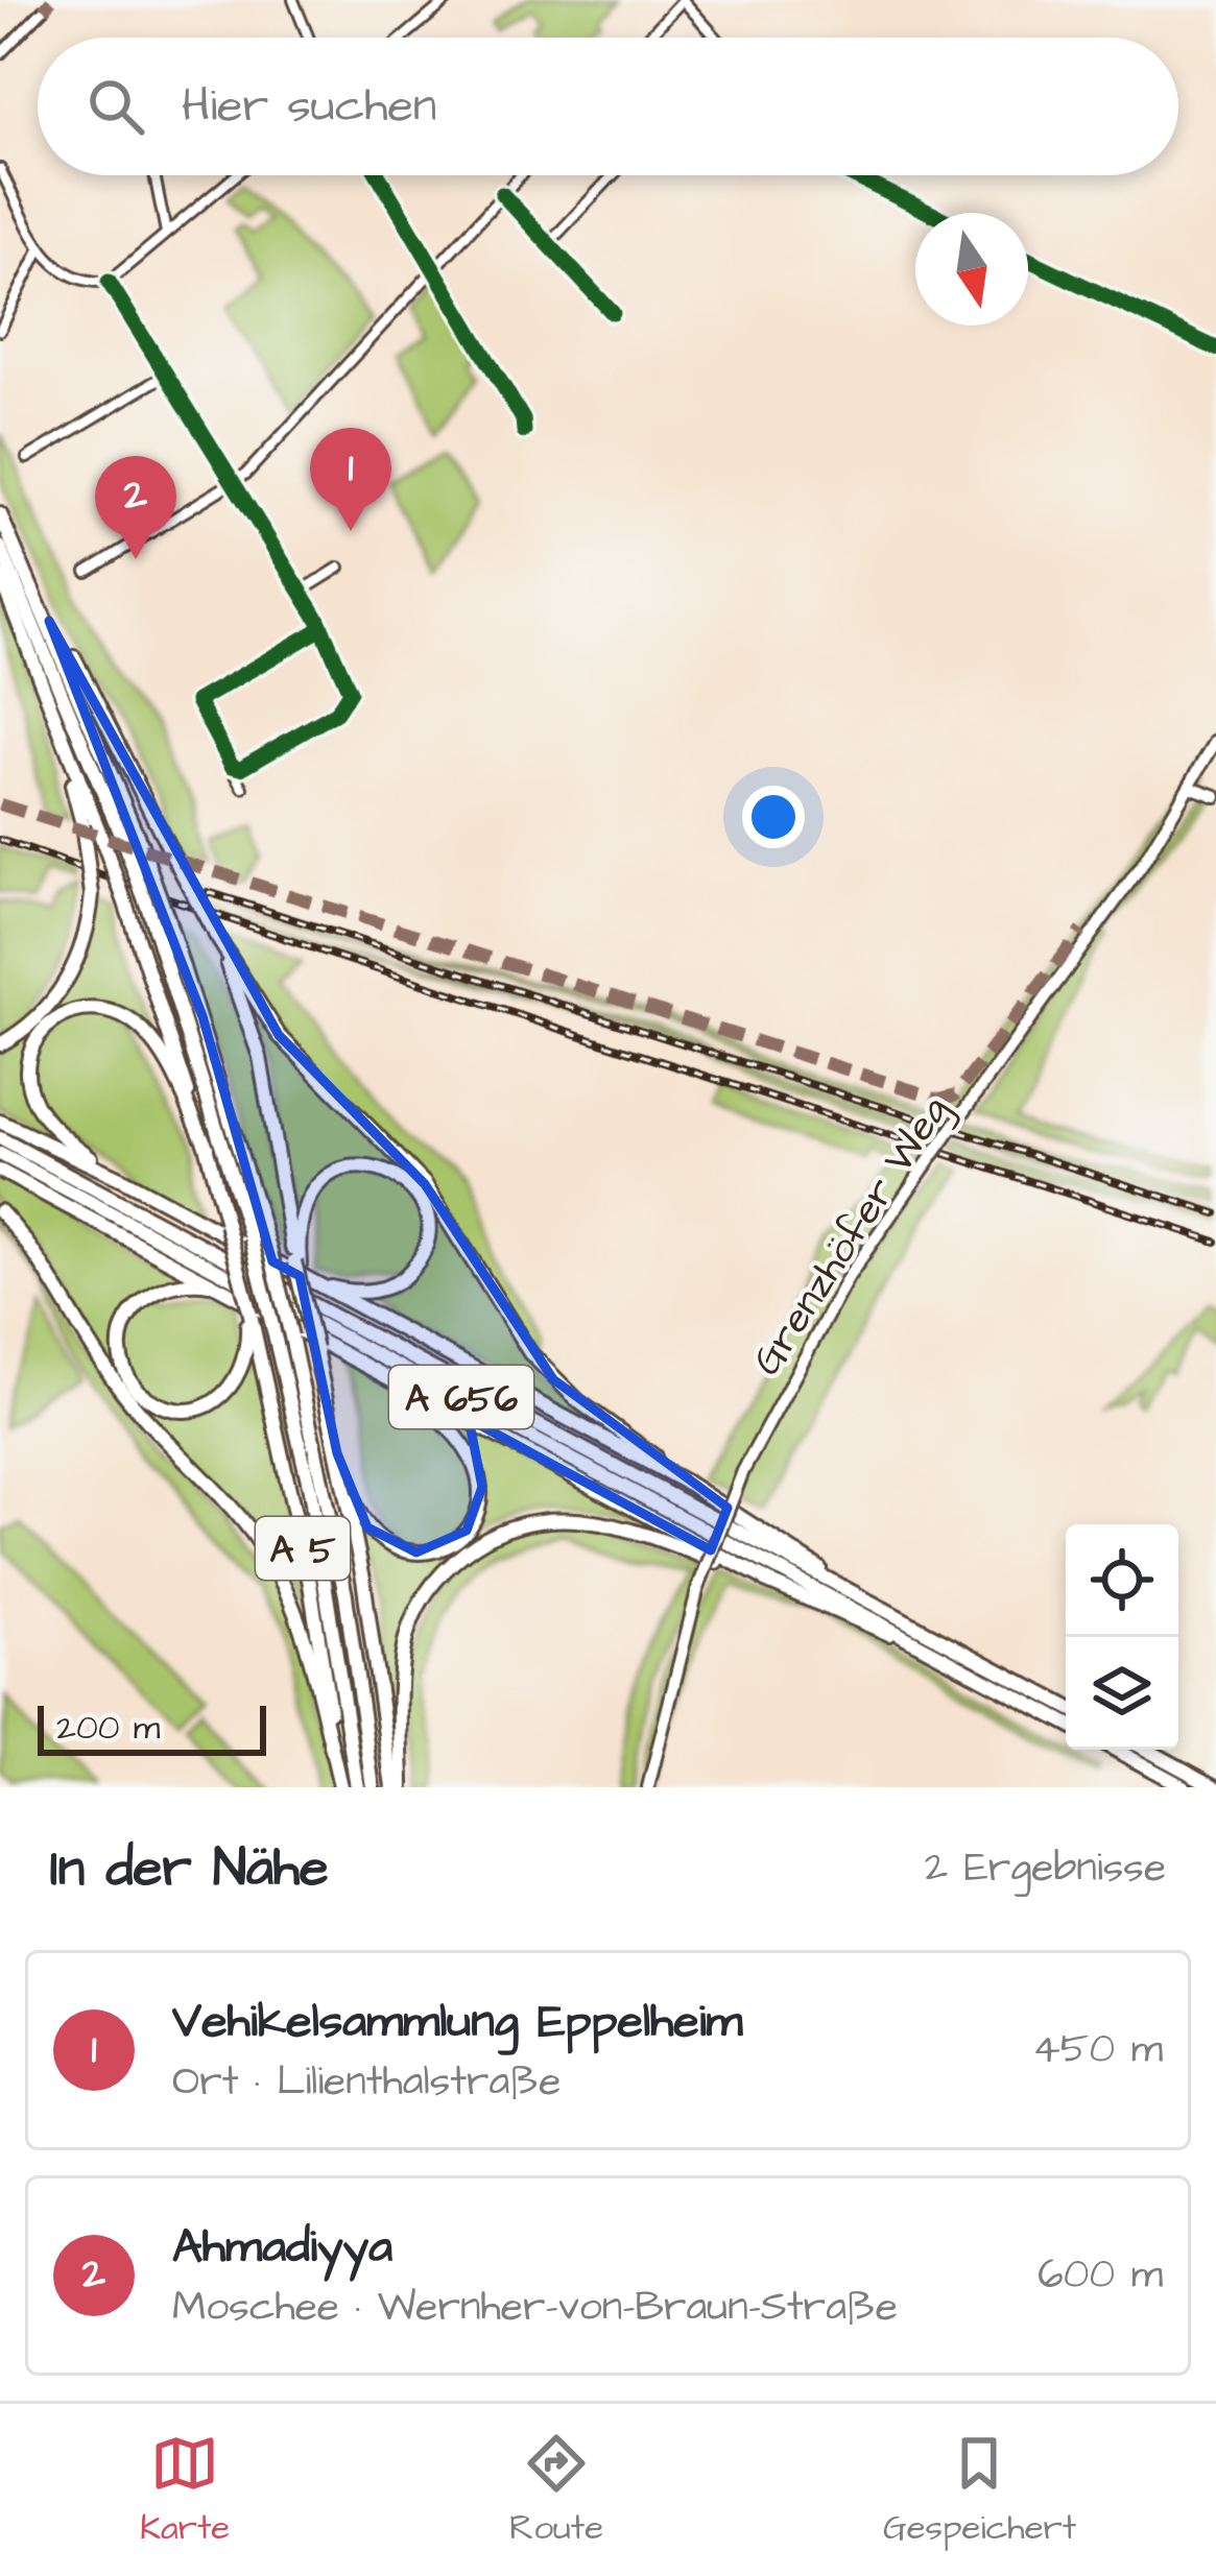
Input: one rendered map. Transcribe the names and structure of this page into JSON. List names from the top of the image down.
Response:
{
  "streets": {
    "highway": ["A 656", "A 5"],
    "main road": ["Grenzhöfer Weg"]
  },
  "crossings": [
    ["A 656", "A 5"]
  ],
  "scale_bar": "200 m",
  "north": "bottom",
  "page": {
    "search": "Hier suchen",
    "pins": ["1", "2"],
    "scale": "200 m",
    "heading": ["In der Nähe", "2 Ergebnisse"],
    "list": [
      {
        "mark": "1",
        "name": "Vehikelsammlung Eppelheim",
        "note": "Ort · Lilienthalstraße",
        "value": "450 m"
      },
      {
        "mark": "2",
        "name": "Ahmadiyya",
        "note": "Moschee · Wernher-von-Braun-Straße",
        "value": "600 m"
      }
    ],
    "nav": ["Karte", "Route", "Gespeichert"]
  }
}
